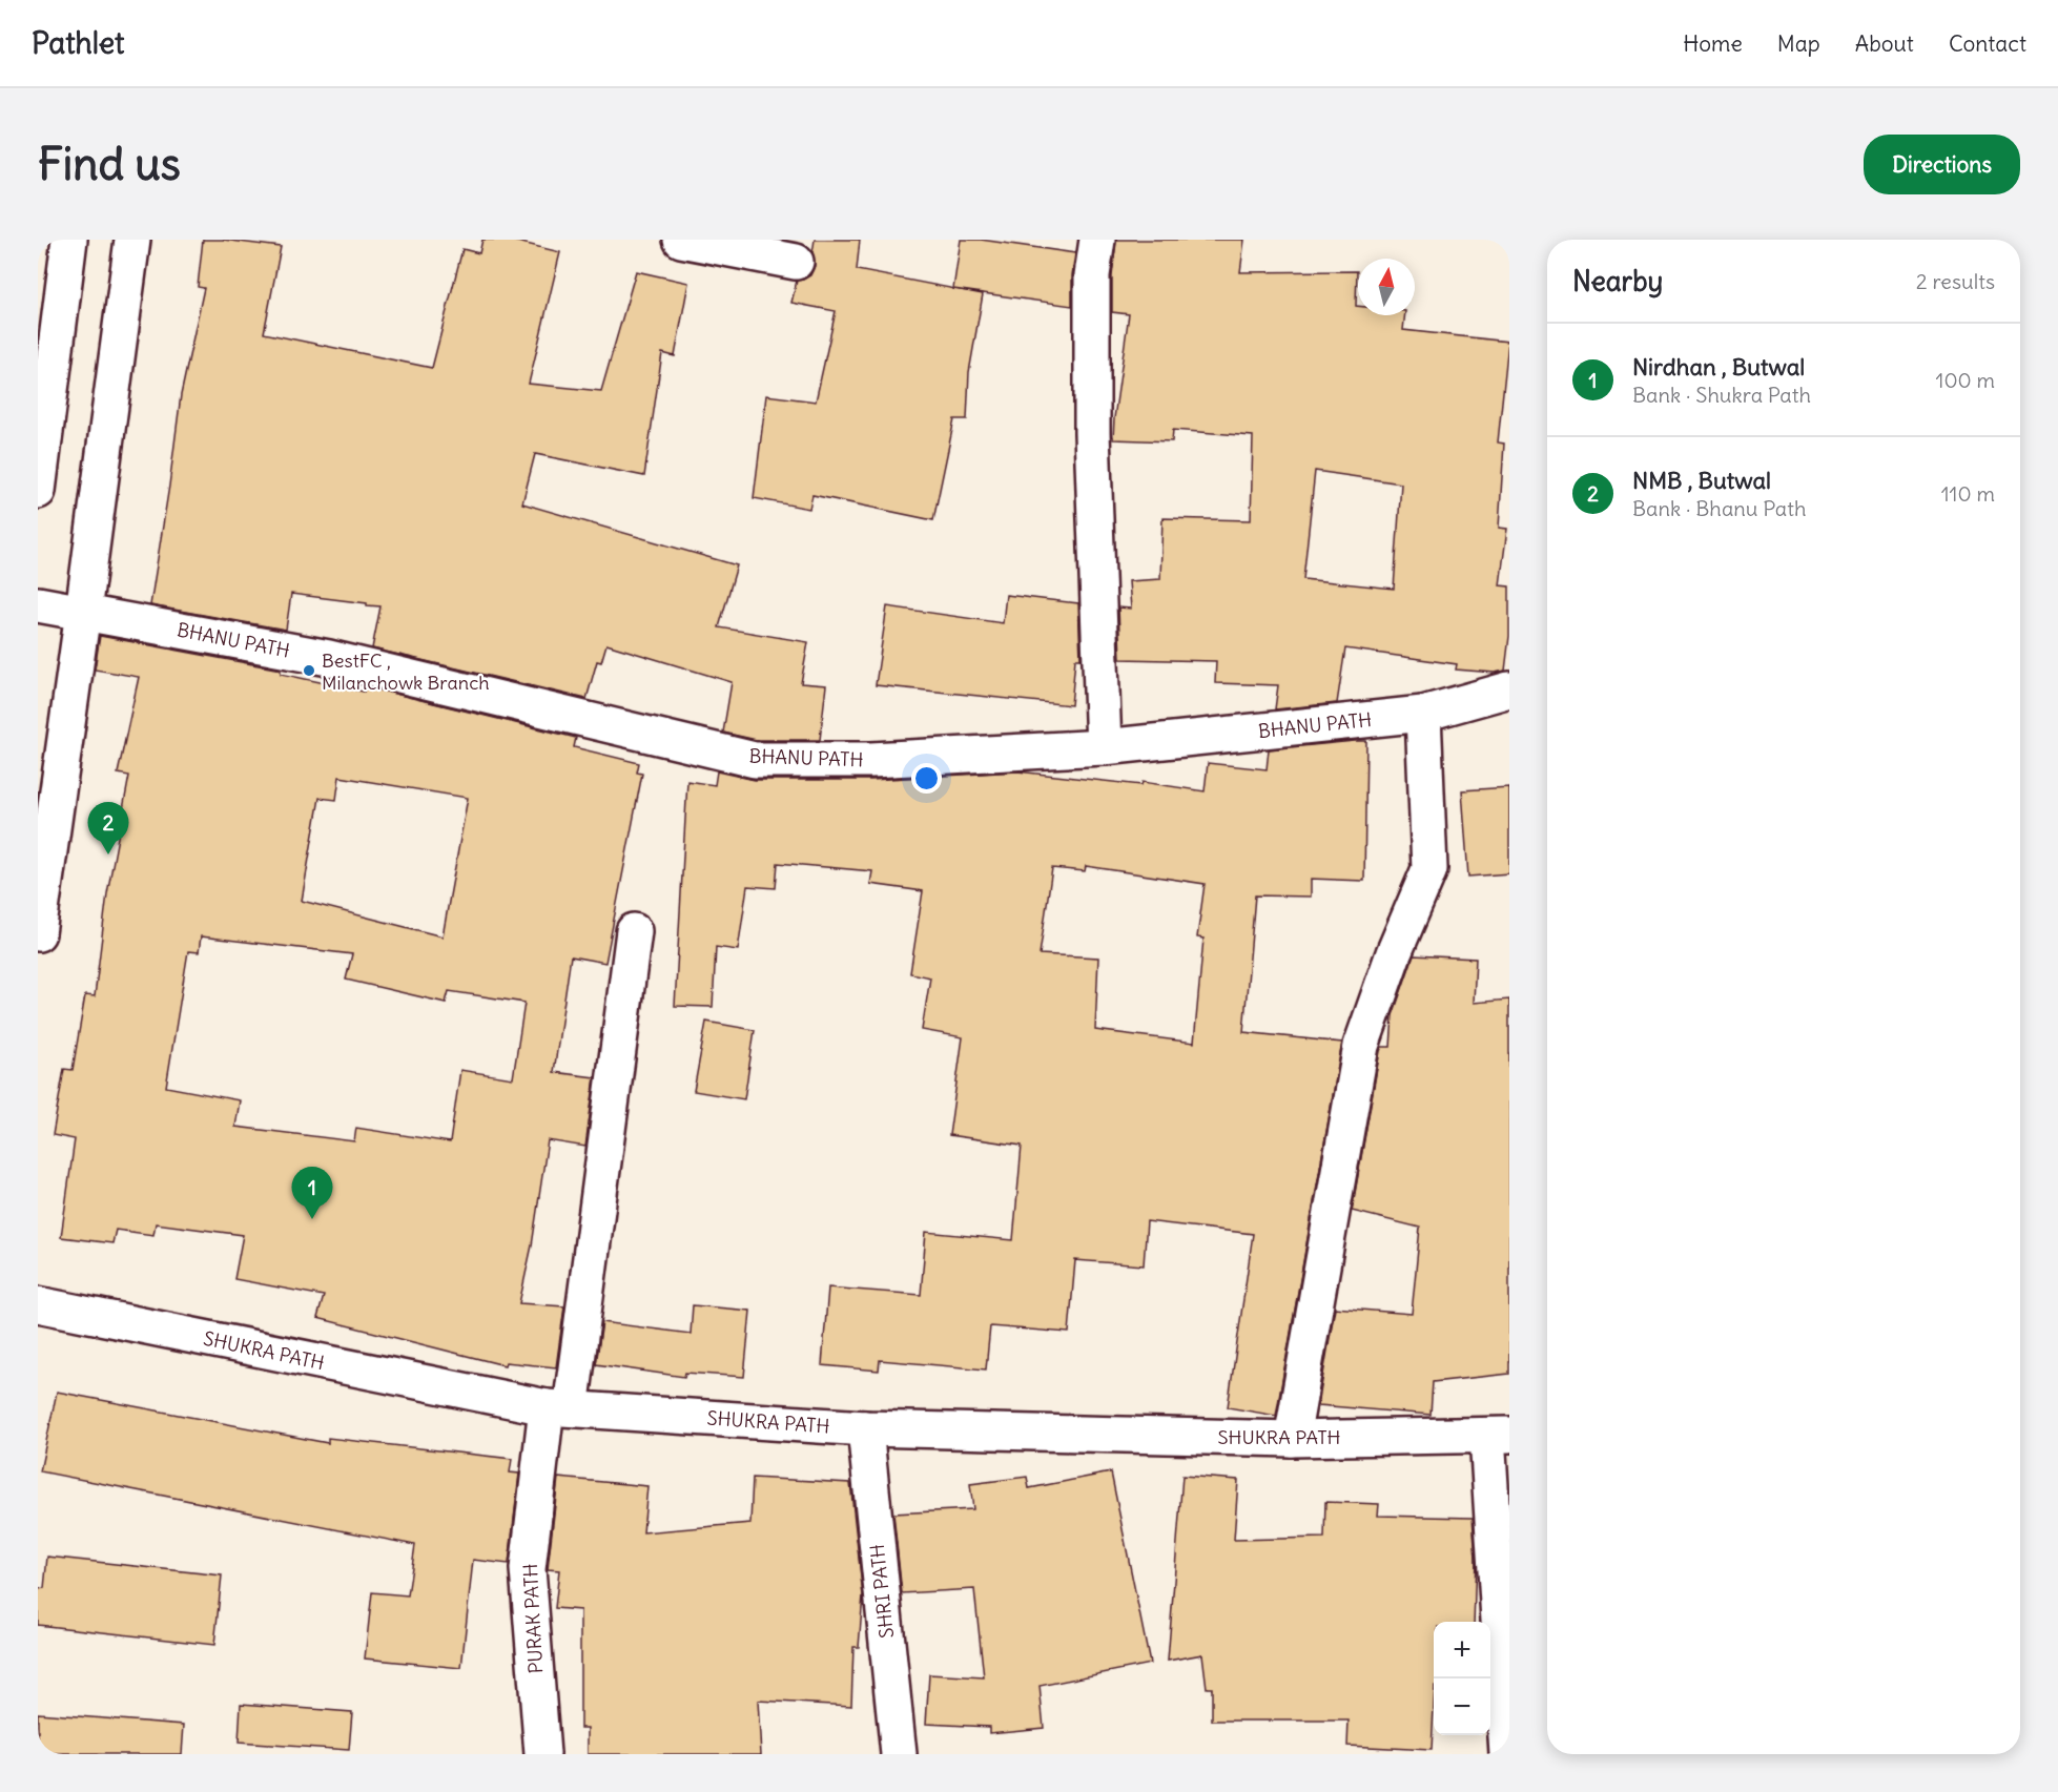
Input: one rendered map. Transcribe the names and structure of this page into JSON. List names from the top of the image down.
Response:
{
  "streets": {
    "main road": [
      "BHANU PATH",
      "SHUKRA PATH",
      "SHRI PATH",
      "PURAK PATH"
    ]
  },
  "crossings": [
    ["SHUKRA PATH", "SHRI PATH"],
    ["SHUKRA PATH", "PURAK PATH"]
  ],
  "places": ["BestFC , Milanchowk Branch"],
  "north": "top",
  "page": {
    "header": "Pathlet",
    "nav": [
      "Home",
      "Map",
      "About",
      "Contact"
    ],
    "buttons": "Directions",
    "title": "Find us",
    "heading": ["Nearby", "2 results"],
    "list": [
      {
        "mark": "1",
        "name": "Nirdhan , Butwal",
        "note": "Bank · Shukra Path",
        "value": "100 m"
      },
      {
        "mark": "2",
        "name": "NMB , Butwal",
        "note": "Bank · Bhanu Path",
        "value": "110 m"
      }
    ],
    "pins": ["2", "1"],
    "map_buttons": ["+", "−"]
  }
}
